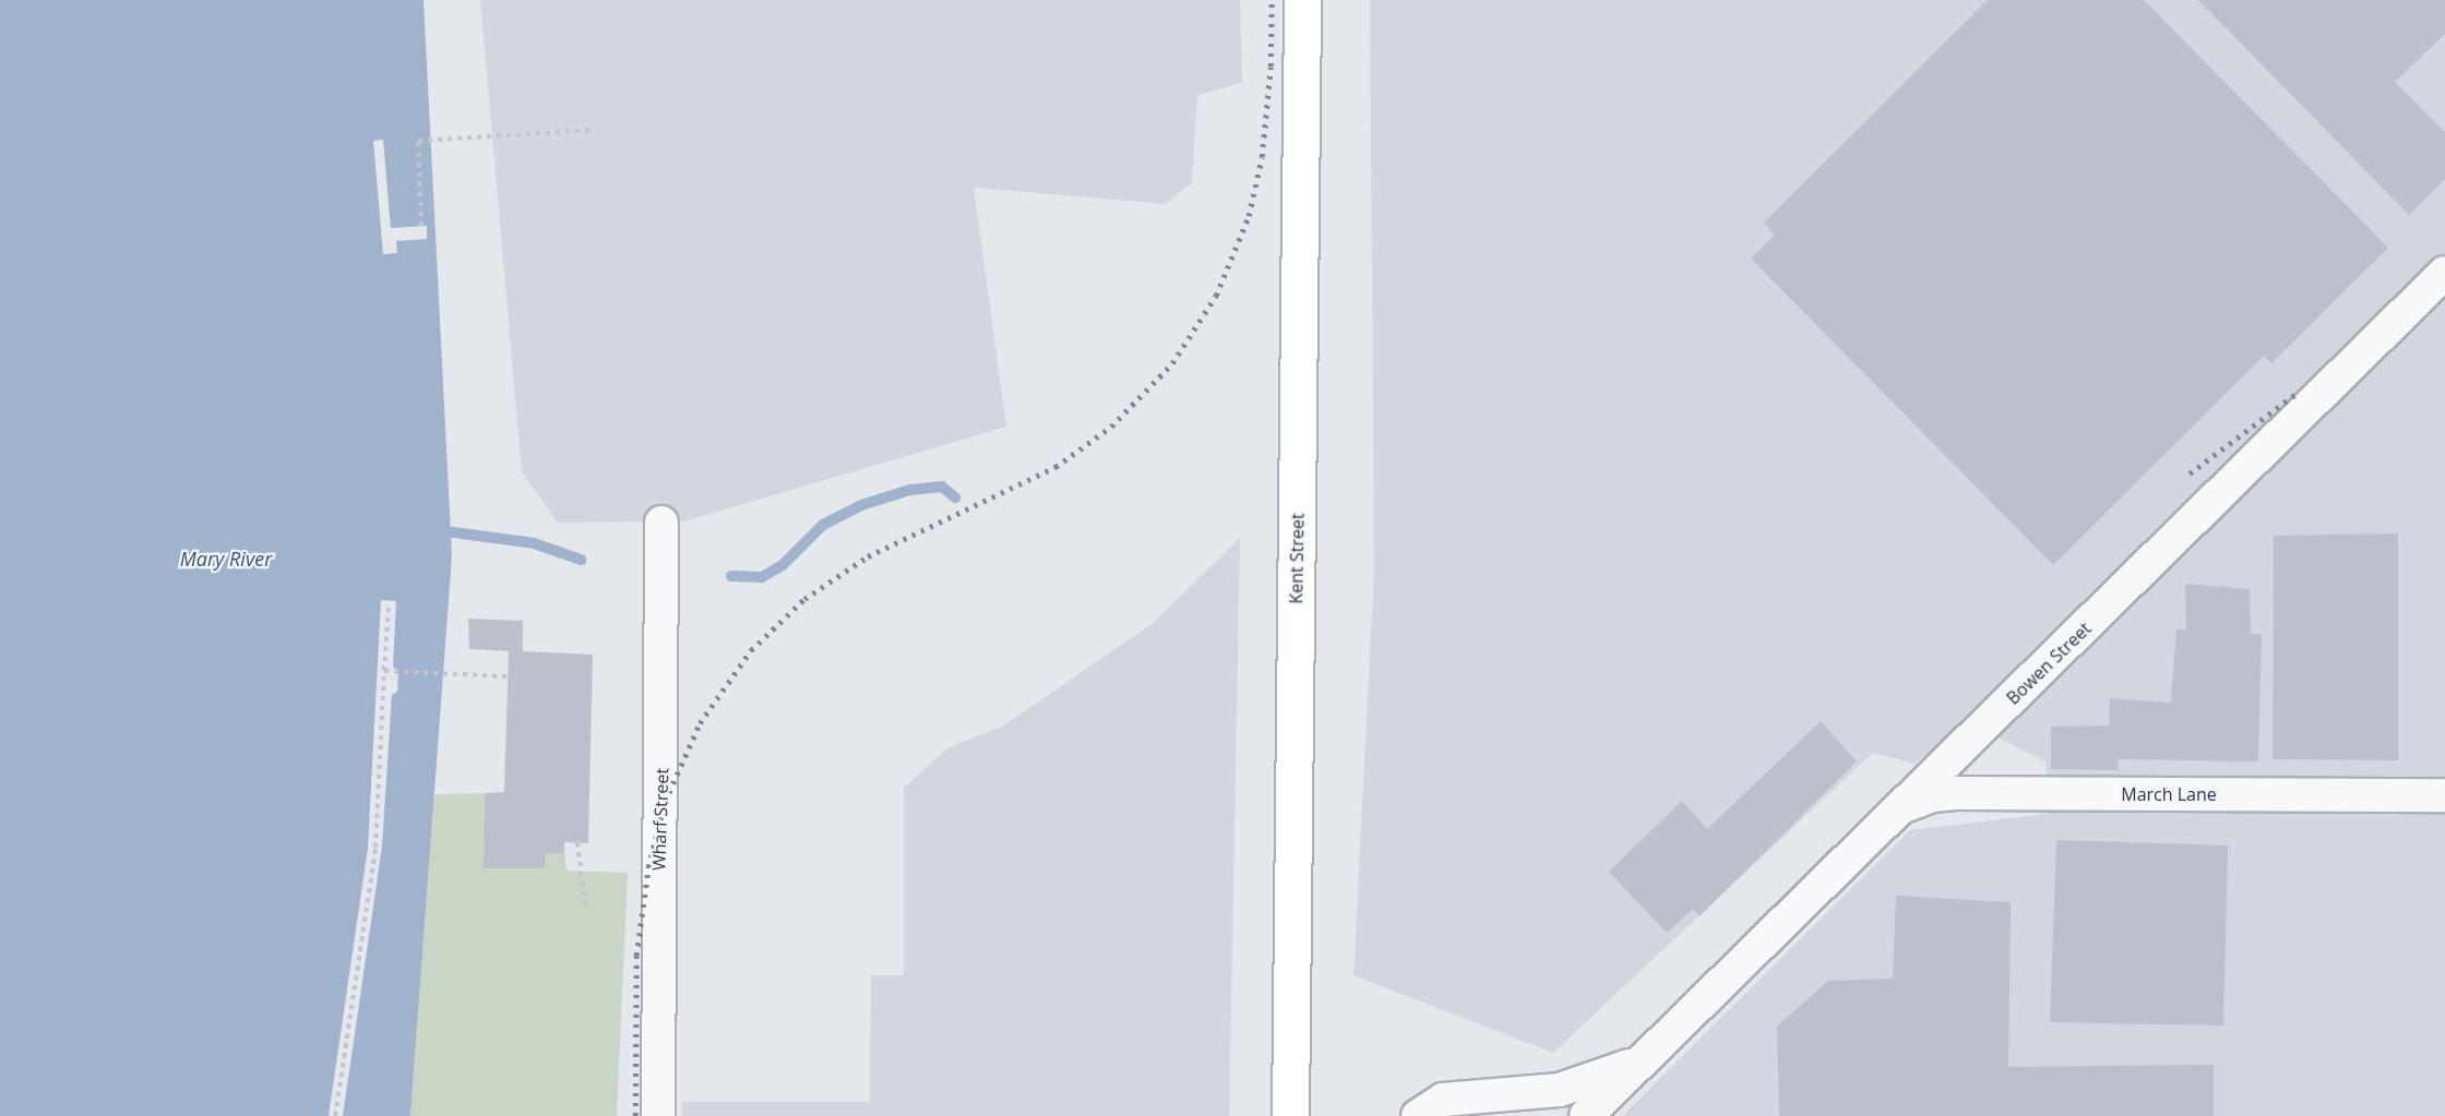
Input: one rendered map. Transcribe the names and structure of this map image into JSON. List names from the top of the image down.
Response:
{
  "streets": {
    "main road": ["Kent Street"],
    "street": ["Bowen Street", "March Lane", "Wharf Street"]
  },
  "crossings": [
    ["Bowen Street", "March Lane"]
  ],
  "water": ["Mary River"]
}
